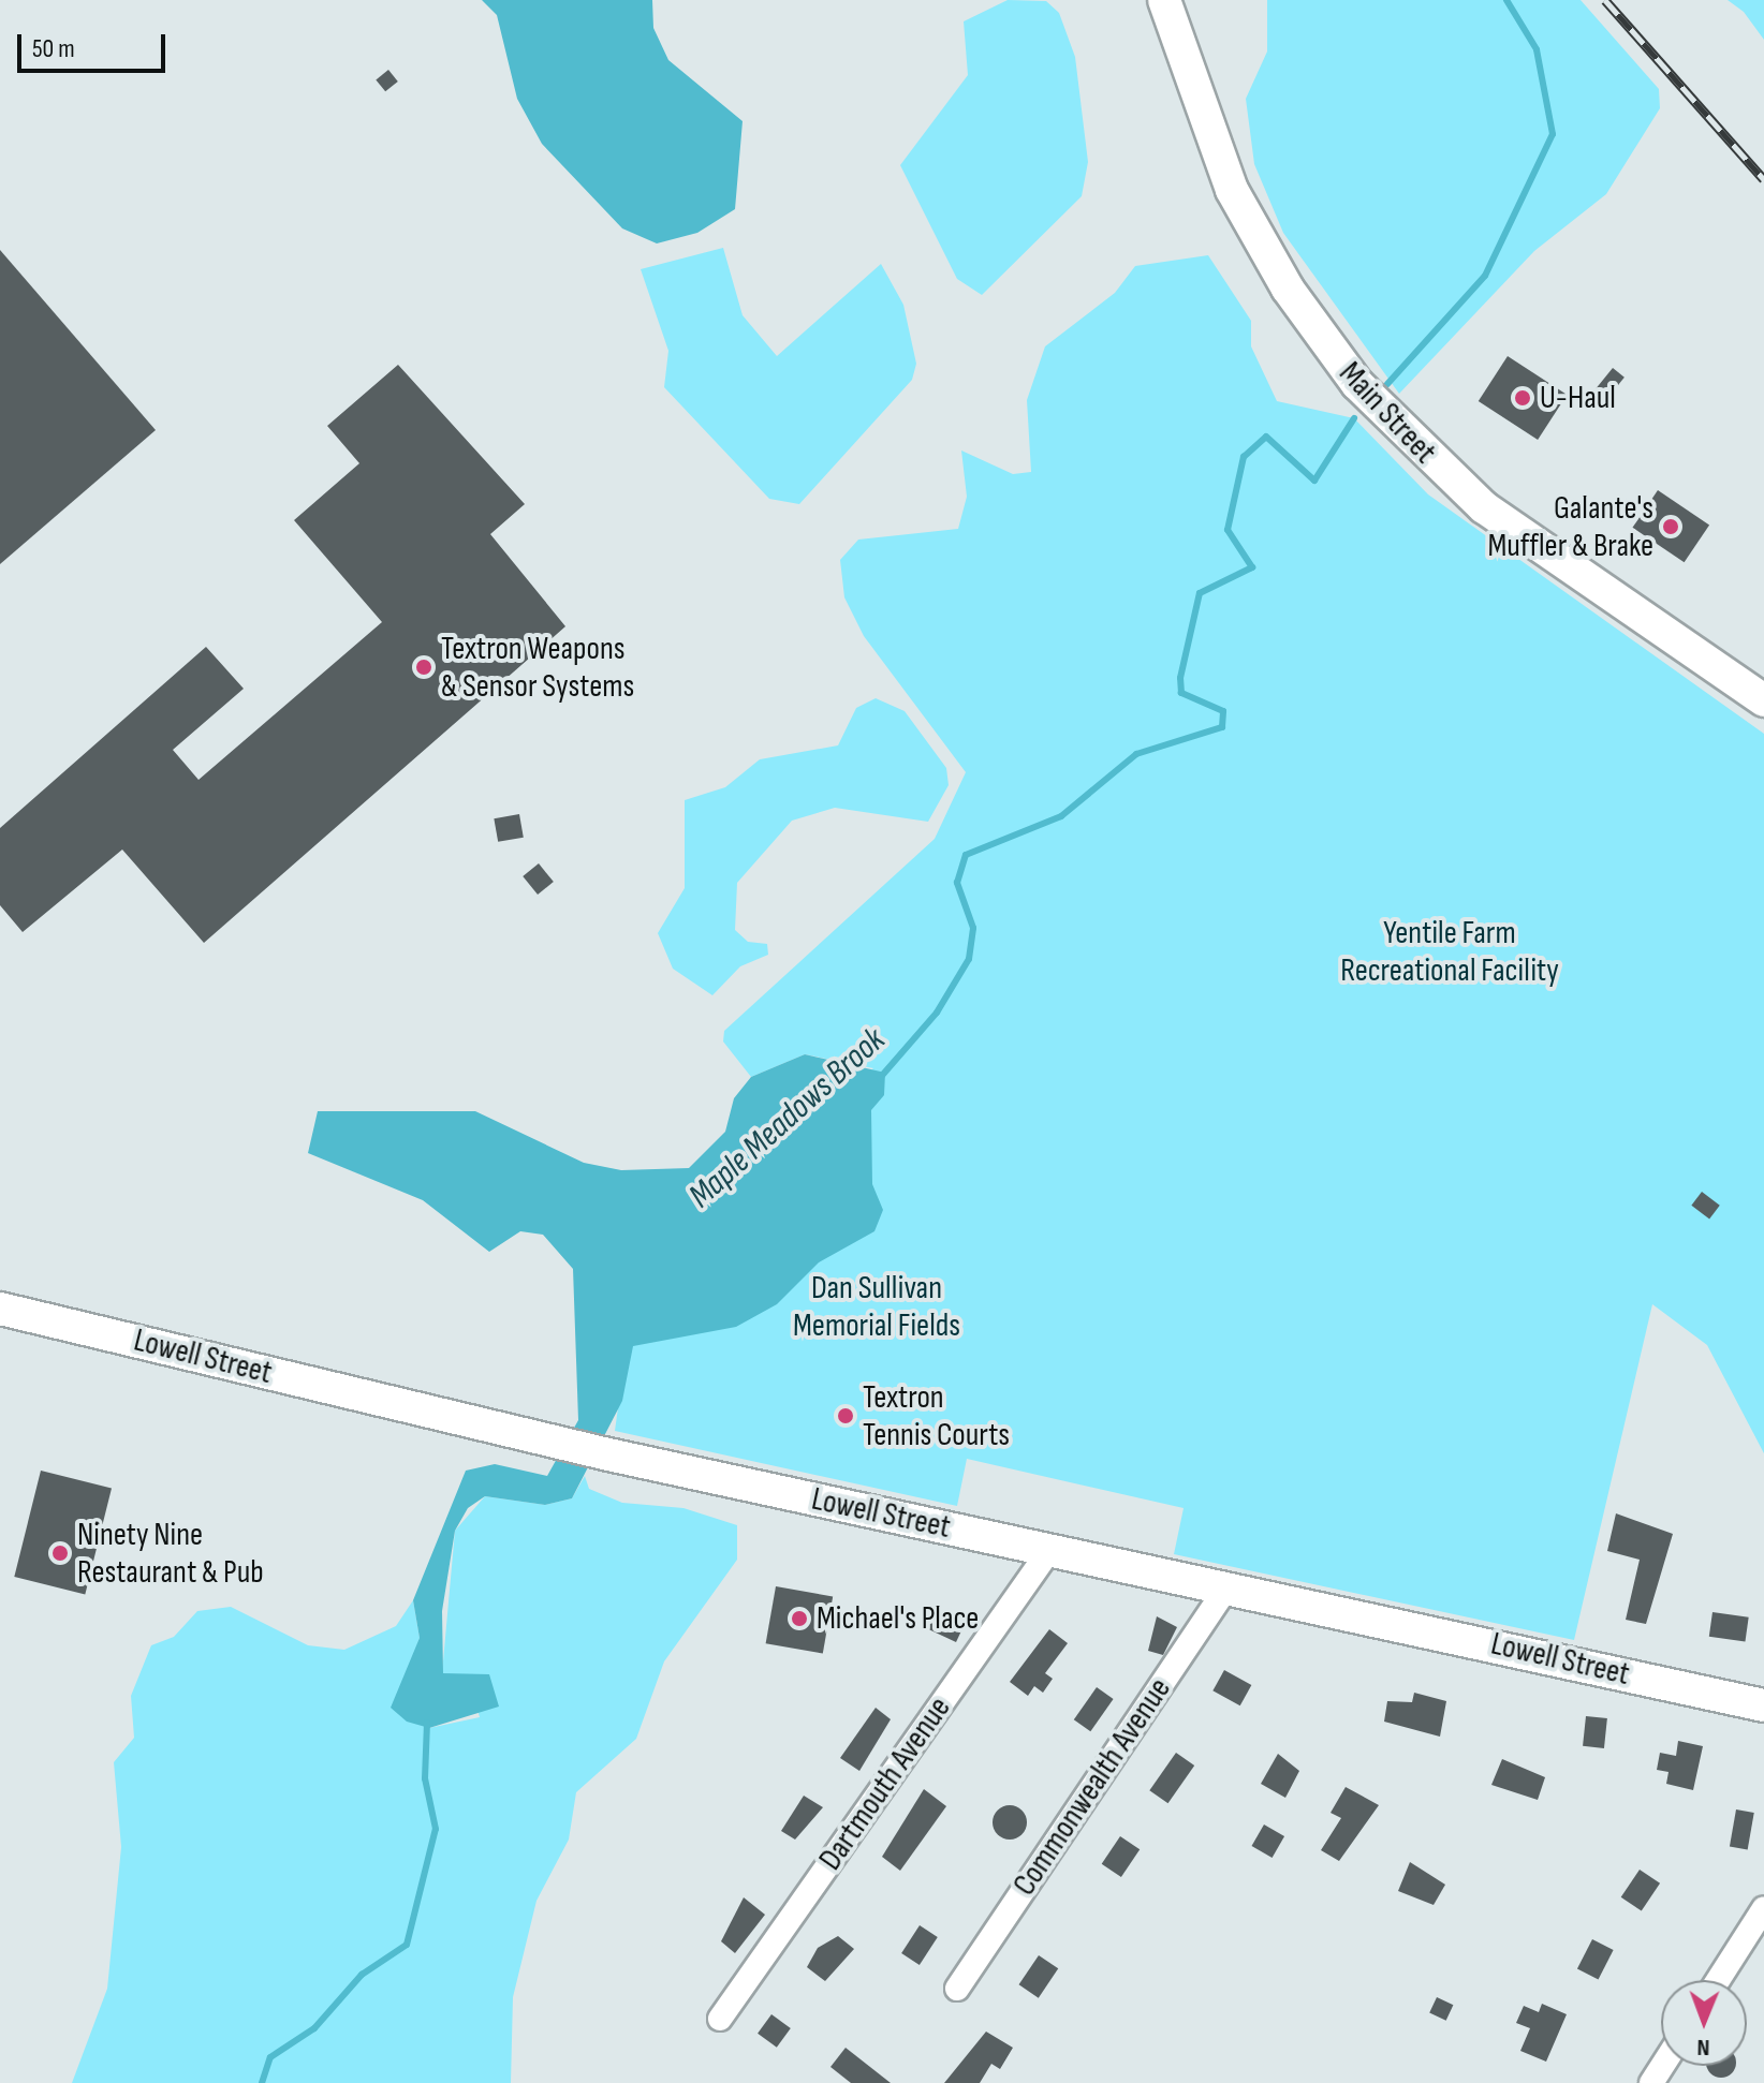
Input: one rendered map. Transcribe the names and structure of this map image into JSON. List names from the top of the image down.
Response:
{
  "streets": {
    "main road": ["Main Street", "Lowell Street"],
    "street": ["Dartmouth Avenue", "Commonwealth Avenue"]
  },
  "crossings": [
    ["Lowell Street", "Dartmouth Avenue"],
    ["Lowell Street", "Commonwealth Avenue"]
  ],
  "water": ["Maple Meadows Brook"],
  "parks": ["Yentile Farm Recreational Facility", "Dan Sullivan Memorial Fields"],
  "places": [
    "U-Haul",
    "Galante's Muffler & Brake",
    "Textron Weapons & Sensor Systems",
    "Textron Tennis Courts",
    "Ninety Nine Restaurant & Pub",
    "Michael's Place"
  ],
  "scale_bar": "50 m",
  "north": "bottom"
}
